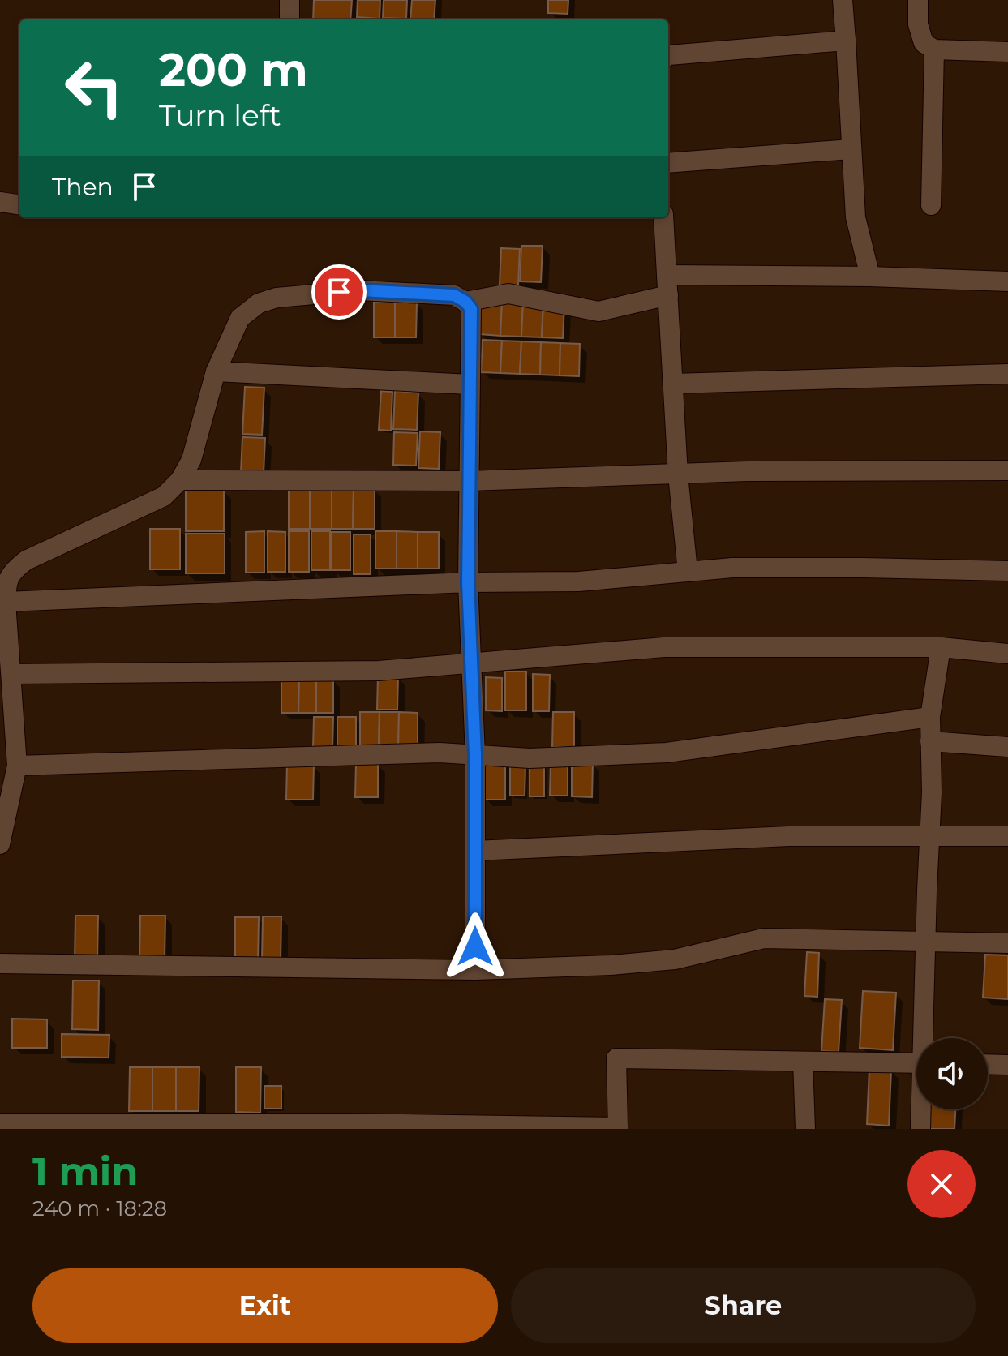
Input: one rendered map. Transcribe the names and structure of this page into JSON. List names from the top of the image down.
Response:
{
  "page": {
    "turn": ["200 m", "Turn left"],
    "then": "Then",
    "heading": ["1 min", "240 m · 18:28"],
    "buttons": ["Exit", "Share"]
  }
}
